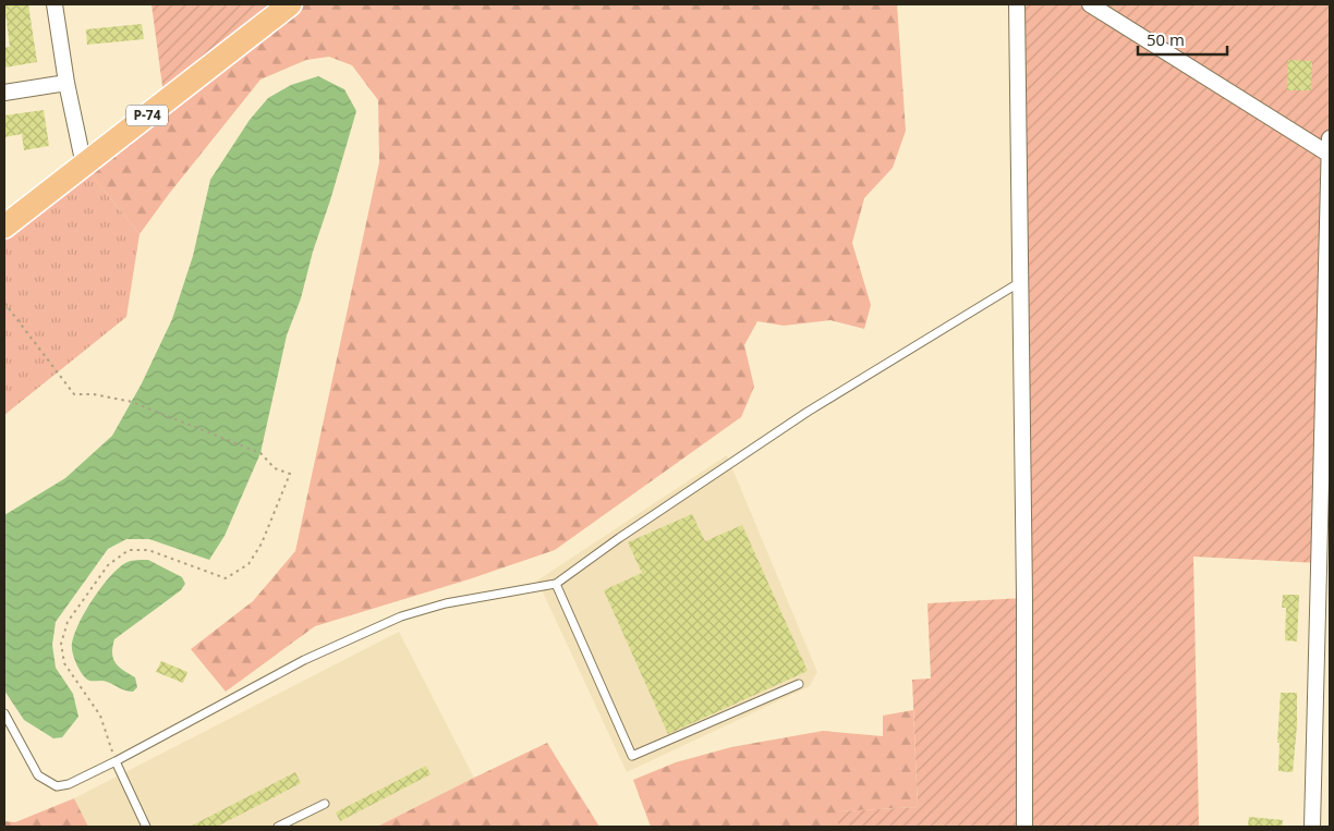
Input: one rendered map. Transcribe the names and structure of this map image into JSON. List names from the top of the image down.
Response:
{
  "streets": {
    "main road": ["Р-74"]
  },
  "scale_bar": "50 m"
}
